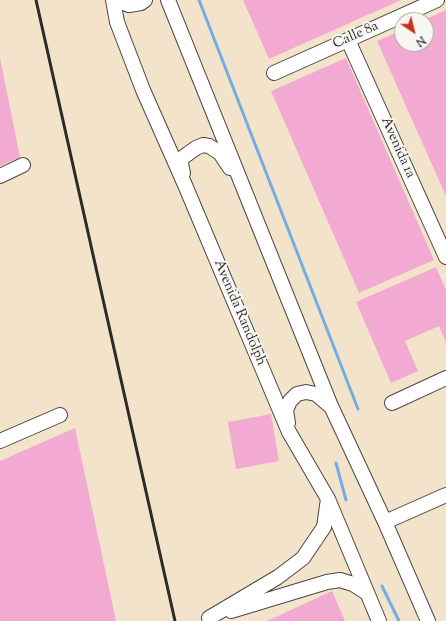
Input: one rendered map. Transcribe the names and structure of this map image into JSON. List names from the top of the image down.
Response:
{
  "streets": {
    "street": ["Calle 8a", "Avenida 1a", "Avenida Randolph"]
  },
  "crossings": [
    ["Calle 8a", "Avenida 1a"]
  ],
  "north": "bottom right"
}
